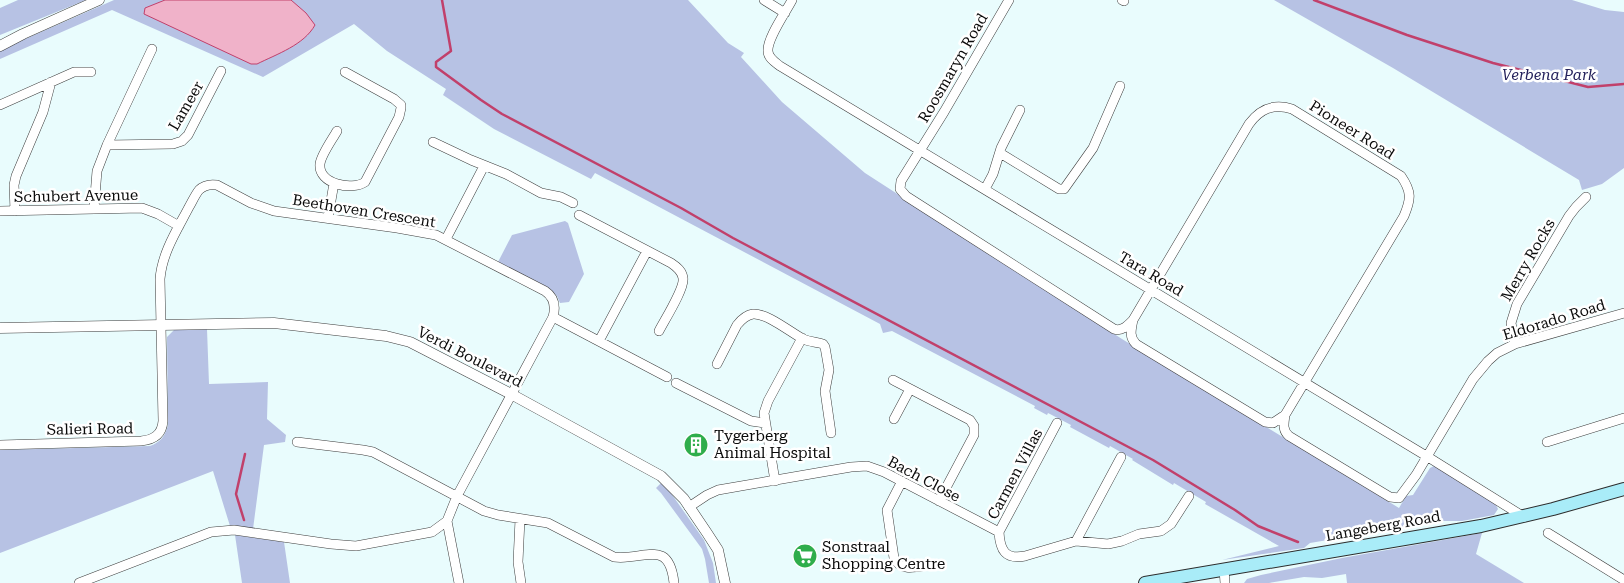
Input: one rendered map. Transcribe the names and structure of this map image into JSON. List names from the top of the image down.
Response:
{
  "streets": {
    "main road": ["Langeberg Road"],
    "street": [
      "Roosmaryn Road",
      "Lameer",
      "Pioneer Road",
      "Schubert Avenue",
      "Beethoven Crescent",
      "Merry Rocks",
      "Tara Road",
      "Eldorado Road",
      "Verdi Boulevard",
      "Salieri Road",
      "Carmen Villas",
      "Bach Close"
    ]
  },
  "crossings": [
    ["Roosmaryn Road", "Pioneer Road"],
    ["Roosmaryn Road", "Tara Road"],
    ["Pioneer Road", "Tara Road"],
    ["Pioneer Road", "Eldorado Road"],
    ["Schubert Avenue", "Beethoven Crescent"],
    ["Beethoven Crescent", "Verdi Boulevard"],
    ["Beethoven Crescent", "Salieri Road"],
    ["Merry Rocks", "Eldorado Road"],
    ["Tara Road", "Eldorado Road"],
    ["Tara Road", "Langeberg Road"],
    ["Verdi Boulevard", "Salieri Road"],
    ["Verdi Boulevard", "Bach Close"],
    ["Carmen Villas", "Bach Close"]
  ],
  "parks": ["Verbena Park"],
  "places": {
    "building": ["Tygerberg Animal Hospital"],
    "supermarket": ["Sonstraal Shopping Centre"]
  }
}
